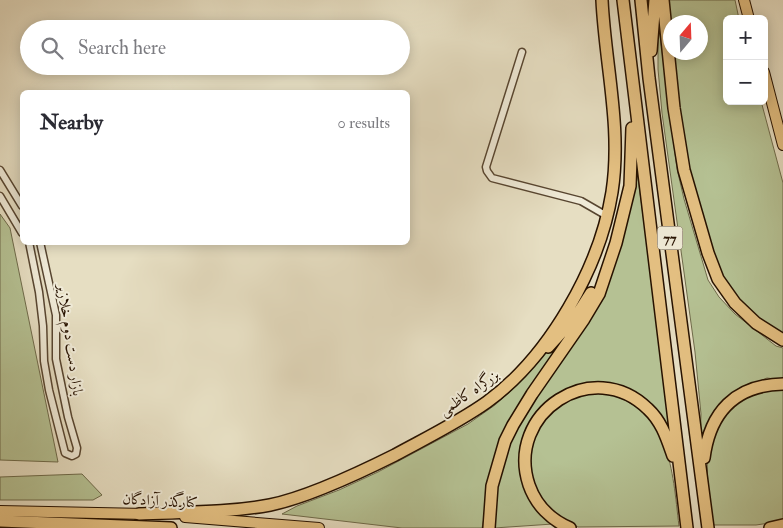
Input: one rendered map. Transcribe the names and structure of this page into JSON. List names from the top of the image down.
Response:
{
  "streets": {
    "highway": ["77", "بزرگراه کاظمی"],
    "main road": ["کنارگذر آزادگان"],
    "street": ["بازار دست دوم خلازیر"]
  },
  "crossings": [
    ["بزرگراه کاظمی", "کنارگذر آزادگان"]
  ],
  "north": "top",
  "page": {
    "map_buttons": ["+", "−"],
    "search": "Search here",
    "heading": ["Nearby", "0 results"]
  }
}
